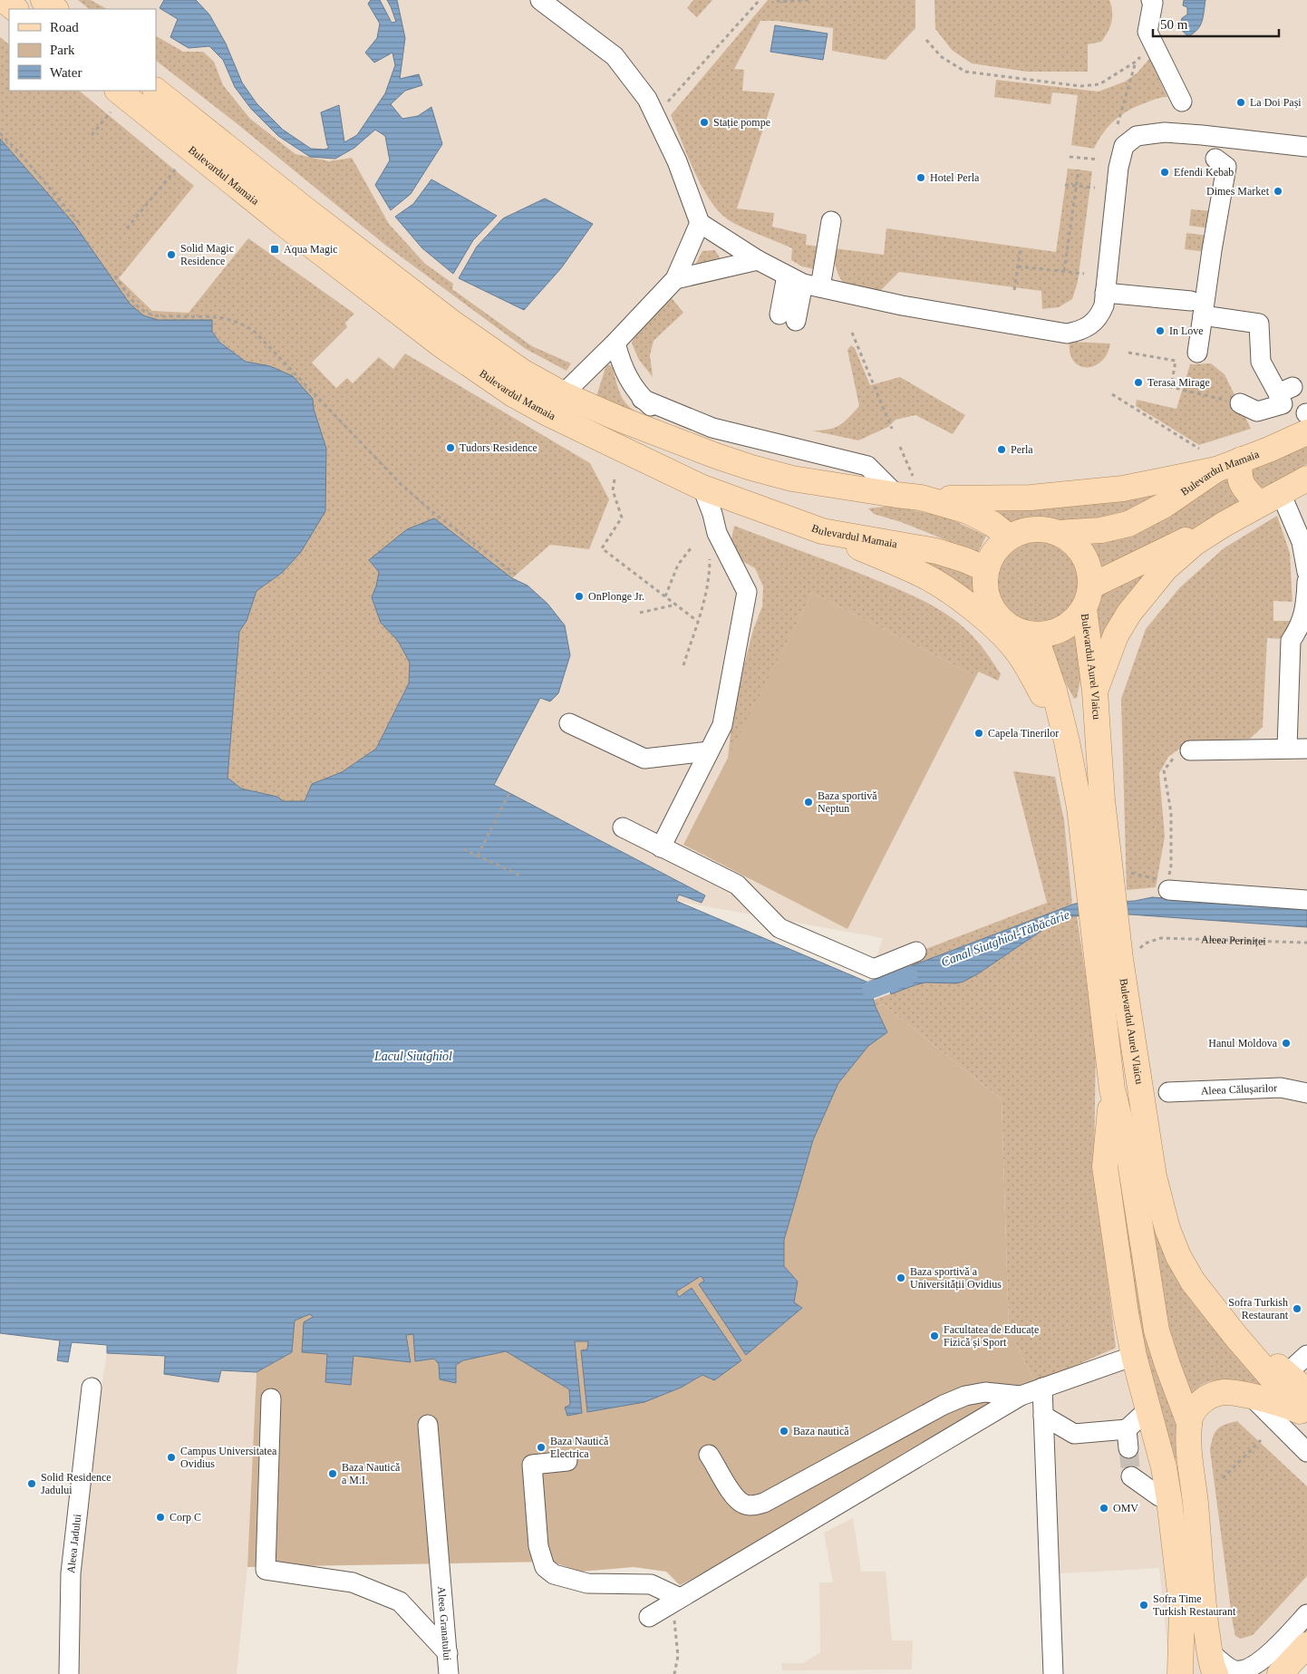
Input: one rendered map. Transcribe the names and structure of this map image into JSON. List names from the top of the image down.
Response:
{
  "streets": {
    "main road": ["Bulevardul Mamaia", "Bulevardul Aurel Vlaicu"],
    "street": ["Aleea Călușarilor", "Aleea Jadului", "Aleea Granatului"],
    "path": ["Aleea Periniței"]
  },
  "crossings": [
    ["Bulevardul Mamaia", "Bulevardul Aurel Vlaicu"],
    ["Bulevardul Aurel Vlaicu", "Aleea Periniței"]
  ],
  "water": ["Canal Siutghiol-Tăbăcărie", "Lacul Siutghiol"],
  "places": {
    "other": [
      "La Doi Pași",
      "Stație pompe",
      "Efendi Kebab",
      "Hotel Perla",
      "Dimes Market",
      "Solid Magic Residence",
      "In Love",
      "Terasa Mirage",
      "Tudors Residence",
      "Perla",
      "OnPlonge Jr.",
      "Capela Tinerilor",
      "Baza sportivă Neptun",
      "Hanul Moldova",
      "Baza sportivă a Universității Ovidius",
      "Sofra Turkish Restaurant",
      "Facultatea de Educațe Fizică și Sport",
      "Baza nautică",
      "Baza Nautică Electrica",
      "Campus Universitatea Ovidius",
      "Baza Nautică a M.I.",
      "Solid Residence Jadului",
      "OMV",
      "Corp C",
      "Sofra Time Turkish Restaurant"
    ],
    "transit": ["Aqua Magic"]
  },
  "legend": ["Road", "Park", "Water"],
  "scale_bar": "50 m"
}
